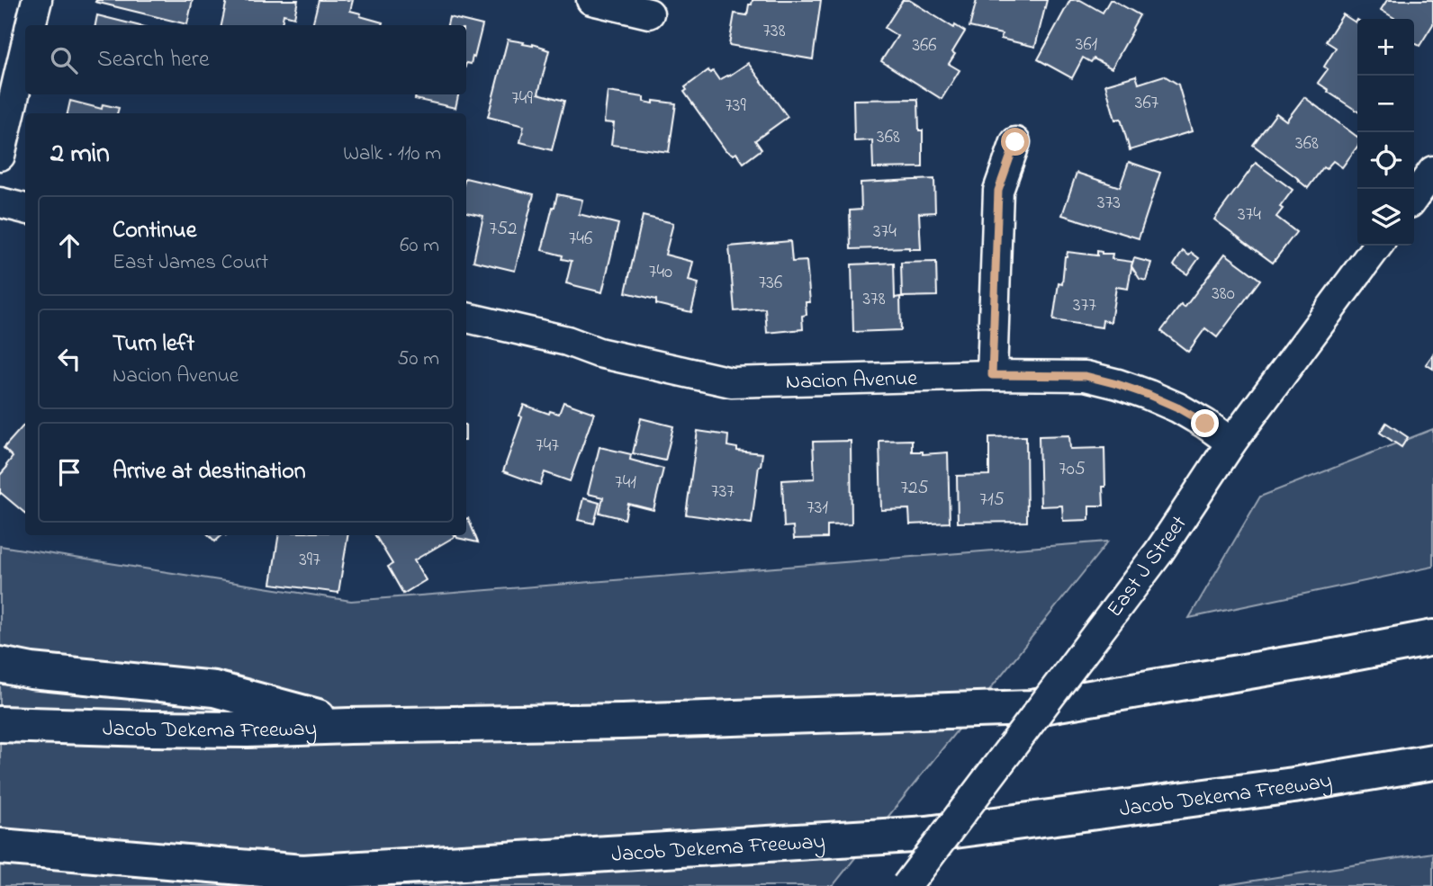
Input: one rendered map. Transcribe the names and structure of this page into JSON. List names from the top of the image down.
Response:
{
  "streets": {
    "highway": ["Jacob Dekema Freeway"],
    "street": ["Nacion Avenue", "East J Street"]
  },
  "crossings": [
    ["Nacion Avenue", "East J Street"]
  ],
  "house_numbers": [
    "738",
    "361",
    "366",
    "749",
    "367",
    "739",
    "368",
    "368",
    "373",
    "374",
    "752",
    "374",
    "746",
    "740",
    "736",
    "380",
    "378",
    "377",
    "747",
    "705",
    "741",
    "725",
    "737",
    "715",
    "731",
    "397"
  ],
  "page": {
    "map_buttons": ["+", "−"],
    "search": "Search here",
    "heading": ["2 min", "Walk · 110 m"],
    "list": [
      ["Continue", "East James Court", "60 m"],
      ["Turn left", "Nacion Avenue", "50 m"],
      "Arrive at destination"
    ]
  }
}
